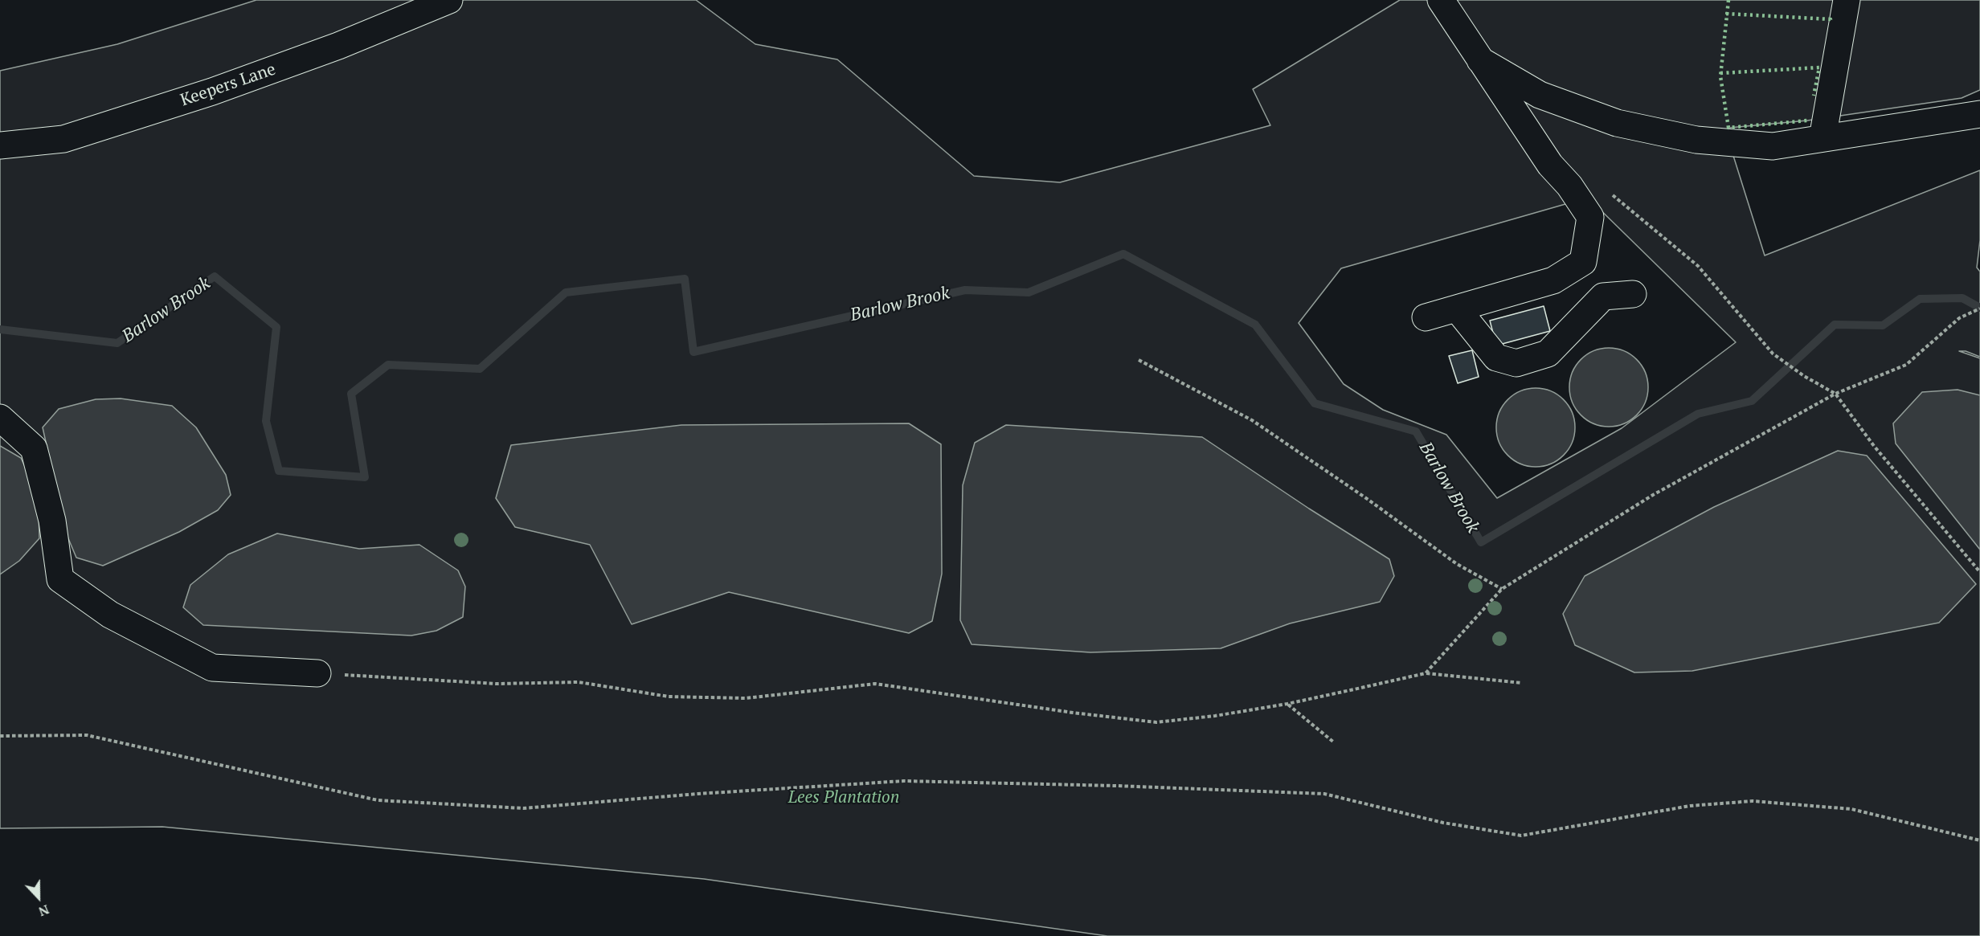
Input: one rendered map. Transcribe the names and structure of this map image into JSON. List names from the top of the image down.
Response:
{
  "streets": {
    "street": ["Keepers Lane"]
  },
  "water": ["Barlow Brook"],
  "parks": ["Lees Plantation"],
  "north": "bottom"
}
